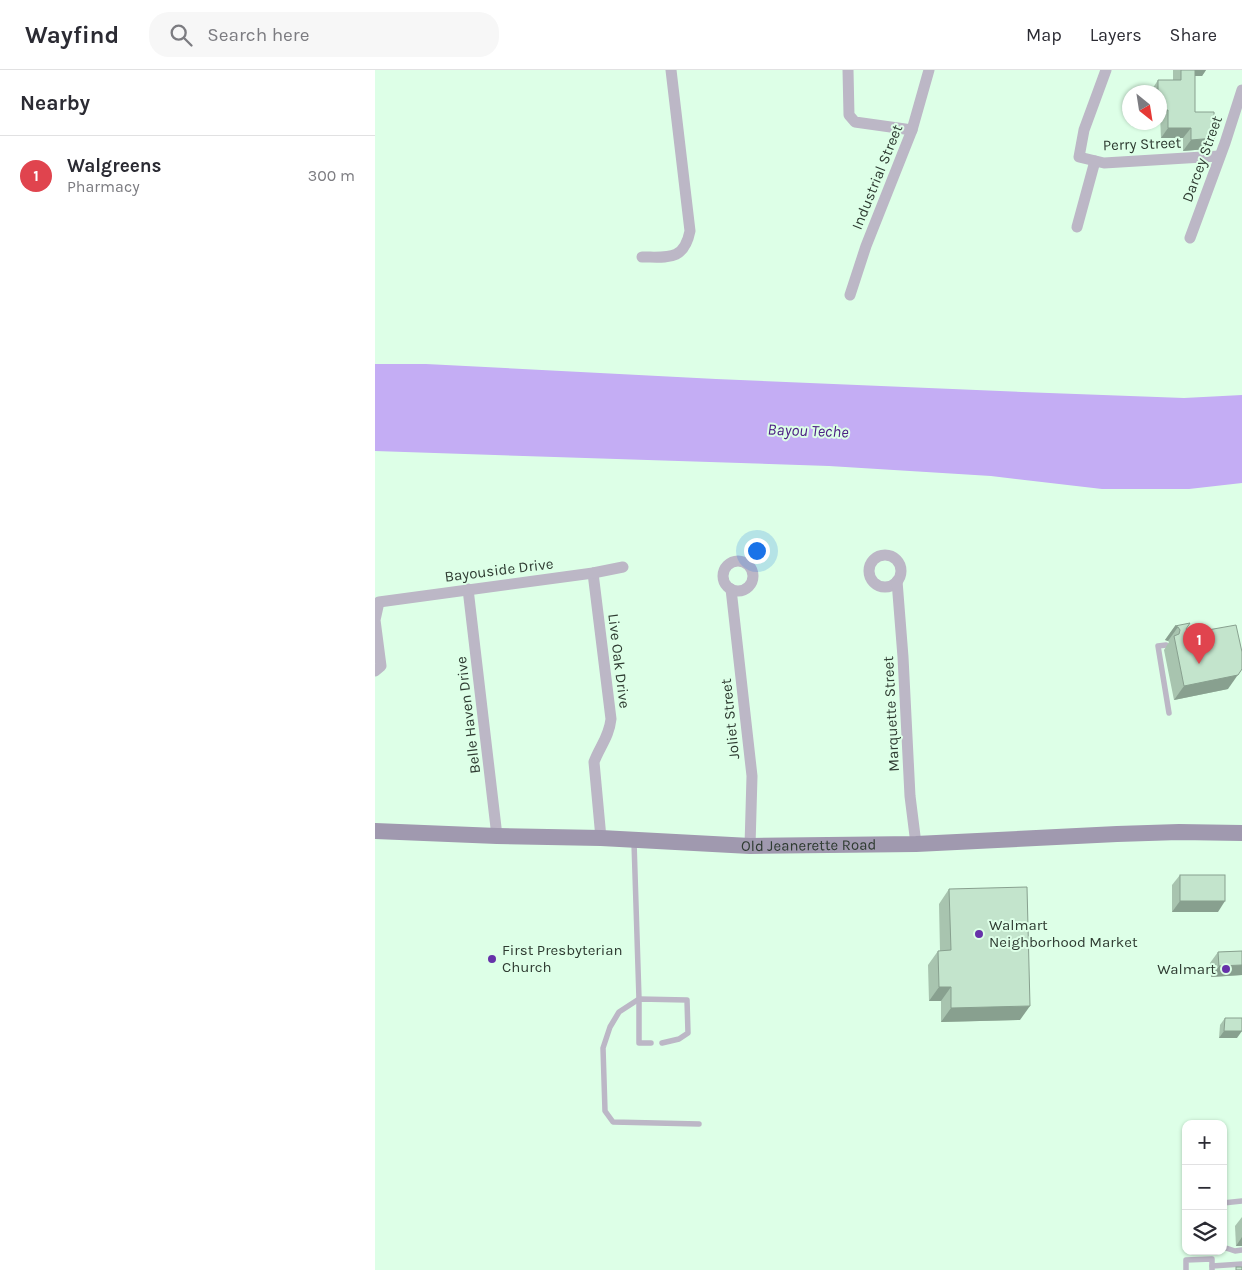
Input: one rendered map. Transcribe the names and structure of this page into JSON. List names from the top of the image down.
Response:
{
  "streets": {
    "main road": ["Old Jeanerette Road"],
    "street": [
      "Perry Street",
      "Darcey Street",
      "Industrial Street",
      "Bayouside Drive",
      "Live Oak Drive",
      "Marquette Street",
      "Belle Haven Drive",
      "Joliet Street"
    ]
  },
  "crossings": [
    ["Perry Street", "Darcey Street"],
    ["Bayouside Drive", "Live Oak Drive"],
    ["Bayouside Drive", "Belle Haven Drive"],
    ["Live Oak Drive", "Old Jeanerette Road"],
    ["Marquette Street", "Old Jeanerette Road"],
    ["Belle Haven Drive", "Old Jeanerette Road"],
    ["Joliet Street", "Old Jeanerette Road"]
  ],
  "water": ["Bayou Teche"],
  "places": ["Walmart Neighborhood Market", "First Presbyterian Church", "Walmart"],
  "north": "bottom right",
  "page": {
    "header": "Wayfind",
    "search": "Search here",
    "nav": ["Map", "Layers", "Share"],
    "heading": "Nearby",
    "list": [
      {
        "mark": "1",
        "name": "Walgreens",
        "note": "Pharmacy",
        "value": "300 m"
      }
    ],
    "pins": "1",
    "map_buttons": ["+", "−"]
  }
}
